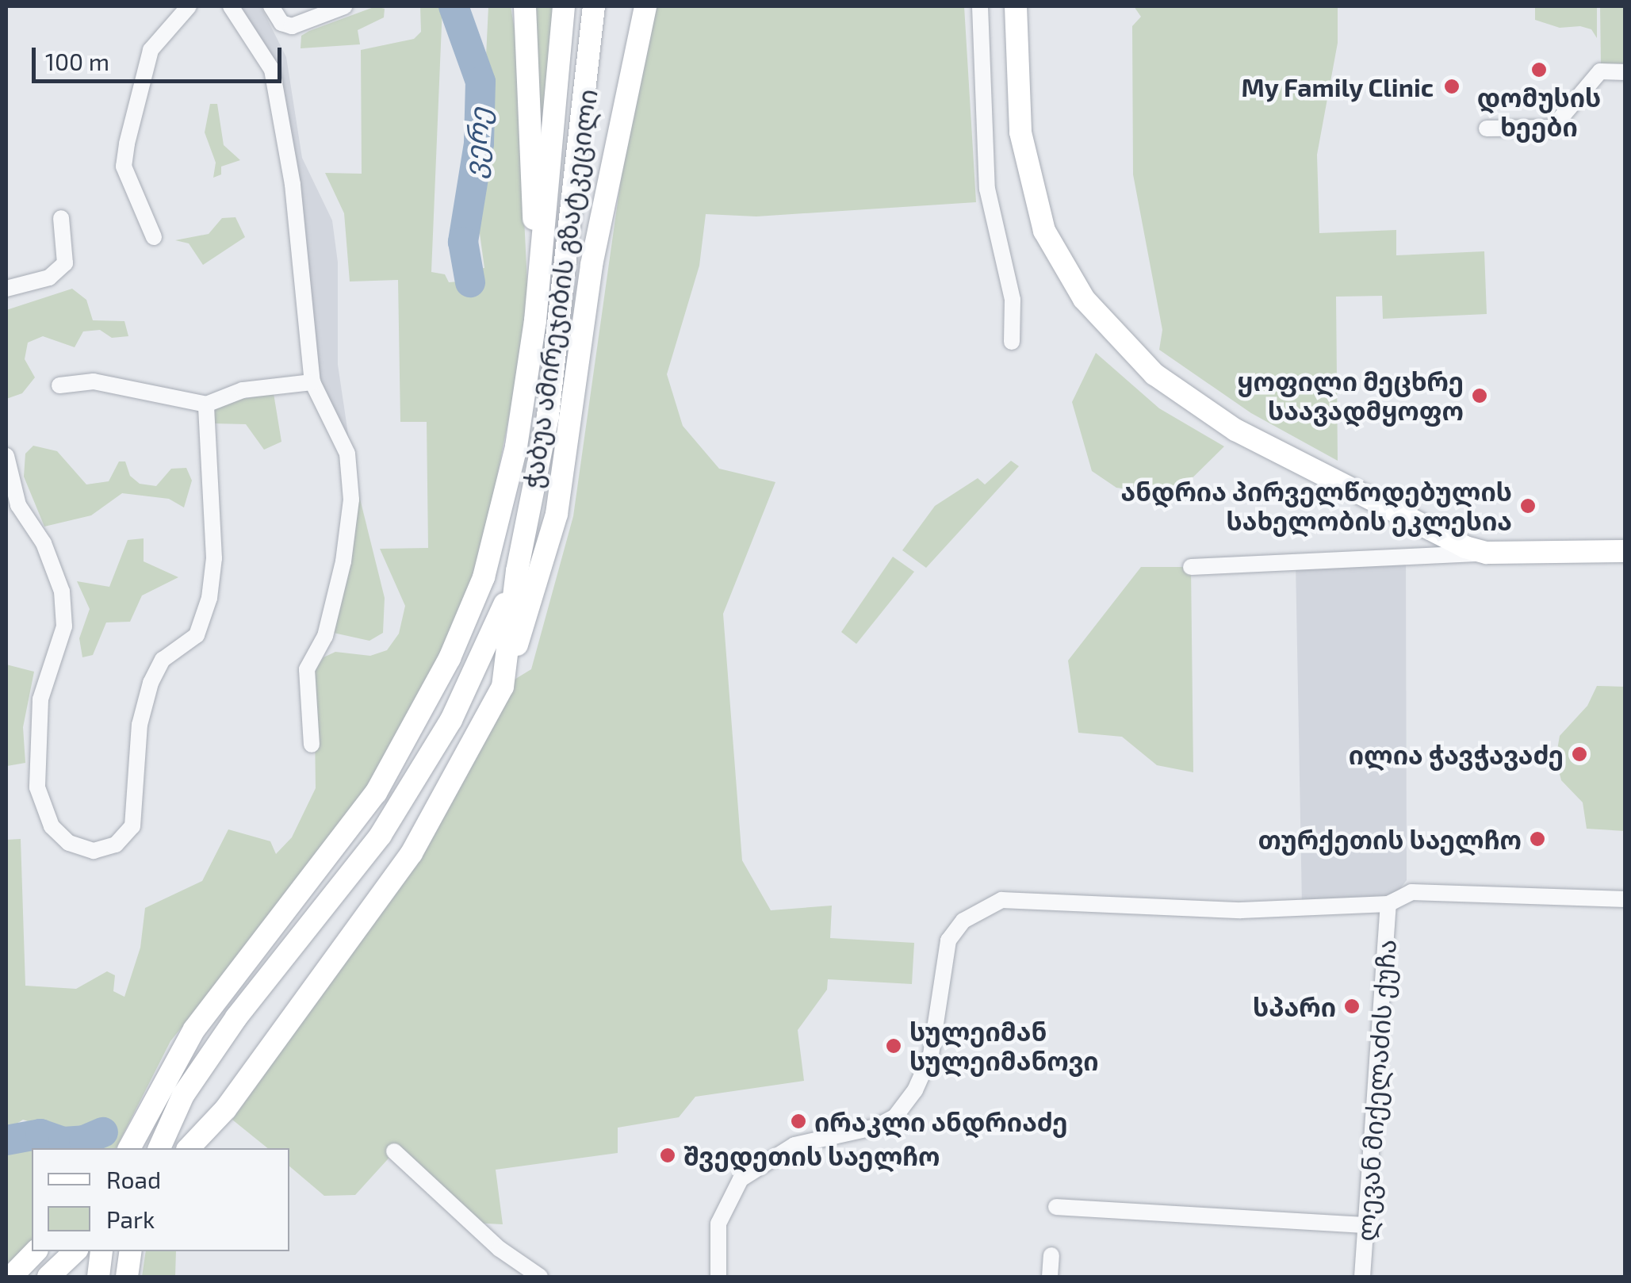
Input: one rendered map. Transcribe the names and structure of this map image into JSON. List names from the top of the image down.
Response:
{
  "streets": {
    "main road": ["ჭაბუა ამირეჯიბის გზატკეცილი"],
    "street": ["ლევან მიქელაძის ქუჩა"]
  },
  "water": ["ვერე"],
  "places": [
    "დომუსის ხეები",
    "My Family Clinic",
    "ყოფილი მეცხრე საავადმყოფო",
    "ანდრია პირველწოდებულის სახელობის ეკლესია",
    "ილია ჭავჭავაძე",
    "თურქეთის საელჩო",
    "სპარი",
    "სულეიმან სულეიმანოვი",
    "ირაკლი ანდრიაძე",
    "შვედეთის საელჩო"
  ],
  "legend": ["Road", "Park"],
  "scale_bar": "100 m"
}
